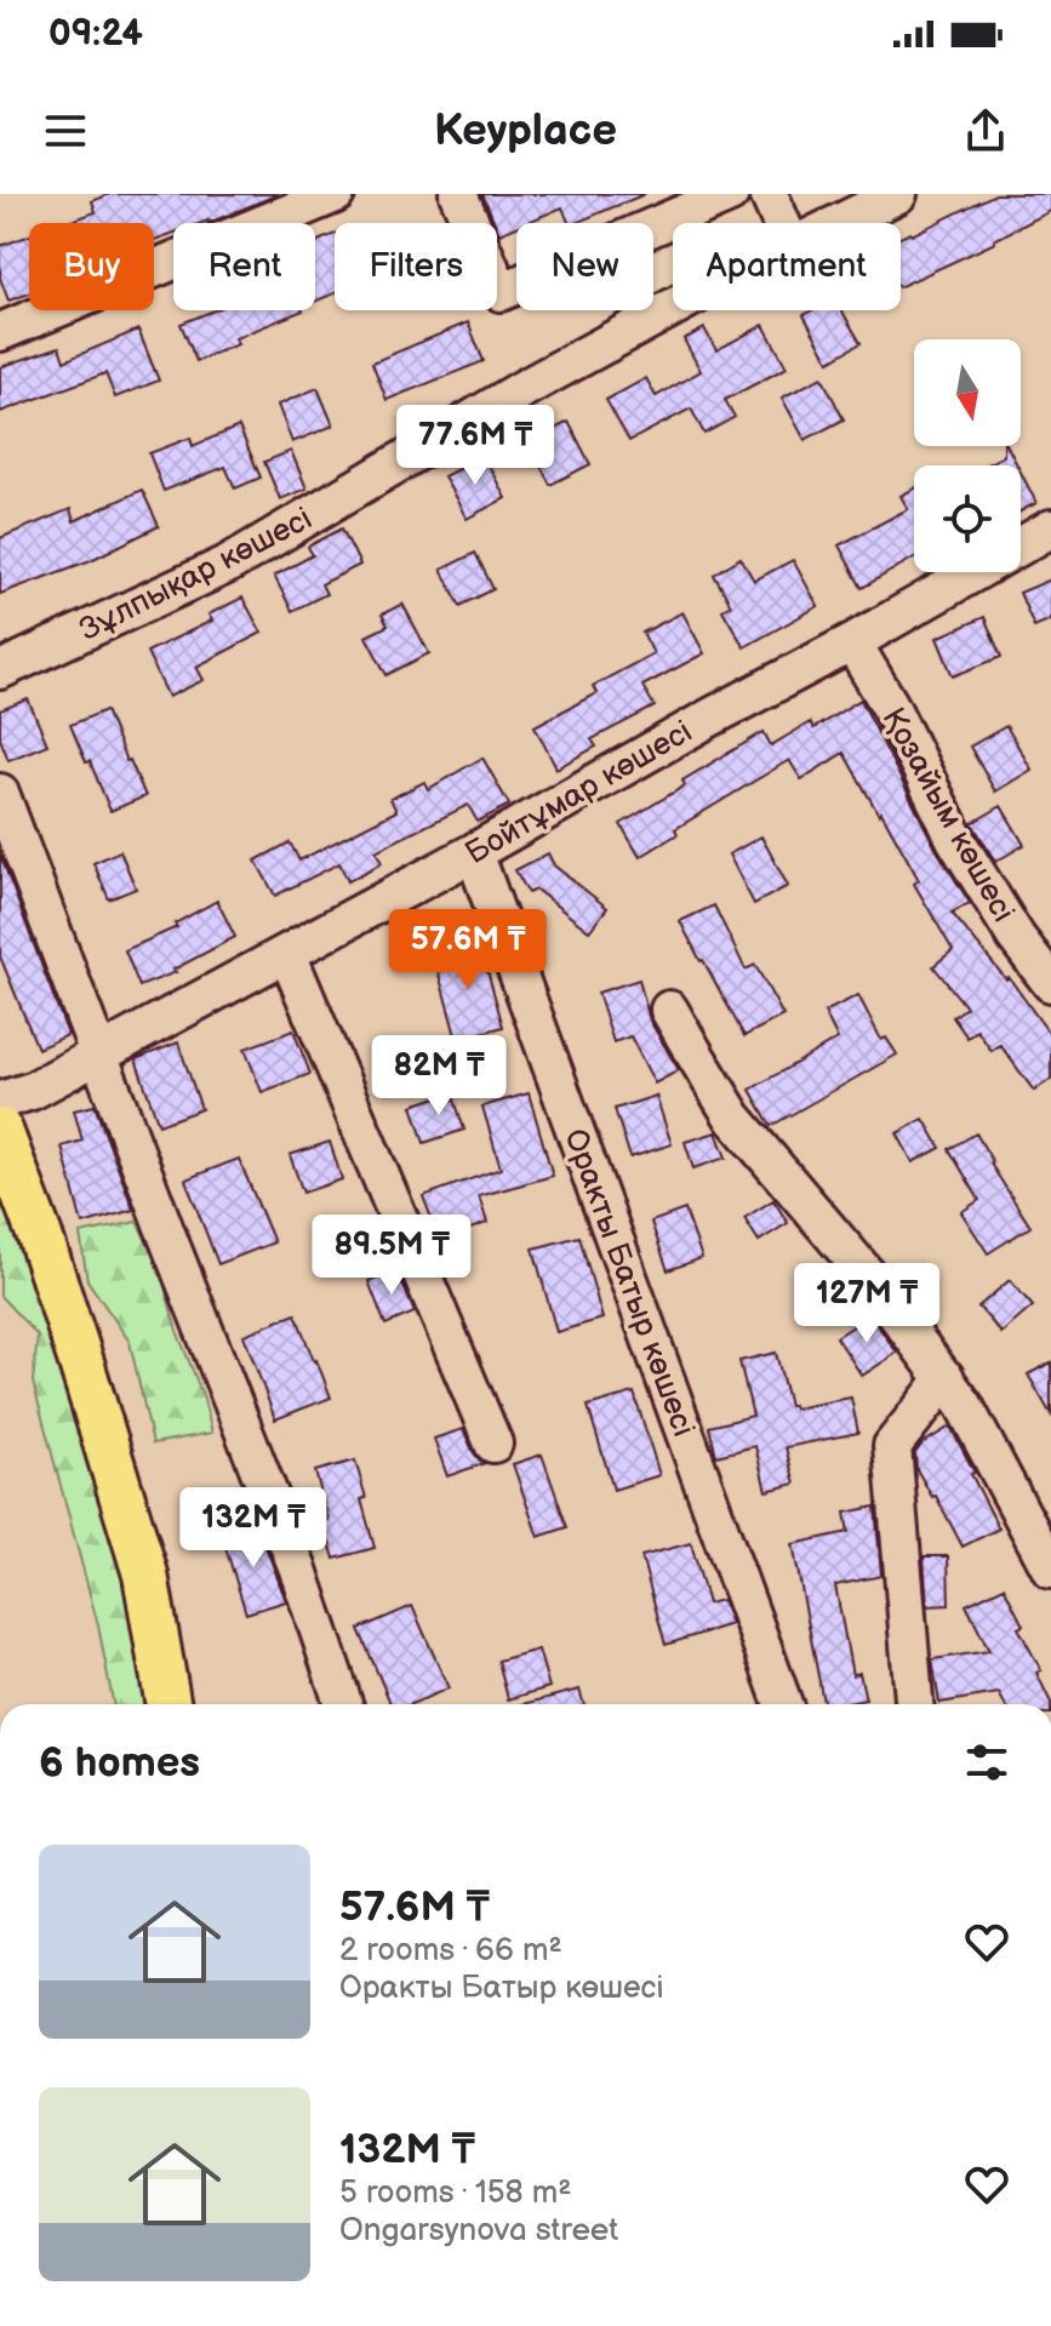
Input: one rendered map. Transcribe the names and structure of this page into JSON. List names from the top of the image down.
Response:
{
  "streets": {
    "street": [
      "Зұлпықар көшесі",
      "Бойтұмар көшесі",
      "Қозайым көшесі",
      "Оракты Батыр көшесі"
    ]
  },
  "crossings": [
    ["Бойтұмар көшесі", "Қозайым көшесі"],
    ["Бойтұмар көшесі", "Оракты Батыр көшесі"]
  ],
  "north": "bottom",
  "page": {
    "status": "09:24",
    "header": "Keyplace",
    "chip": [
      "Buy",
      "Rent",
      "Filters",
      "New",
      "Apartment"
    ],
    "price": [
      "77.6M ₸",
      "57.6M ₸",
      "82M ₸",
      "89.5M ₸",
      "127M ₸",
      "132M ₸"
    ],
    "heading": "6 homes",
    "list": [
      {
        "name": "57.6M ₸",
        "note": "2 rooms · 66 m² · Оракты Батыр көшесі"
      },
      {
        "name": "132M ₸",
        "note": "5 rooms · 158 m² · Ongarsynova street"
      }
    ]
  }
}
